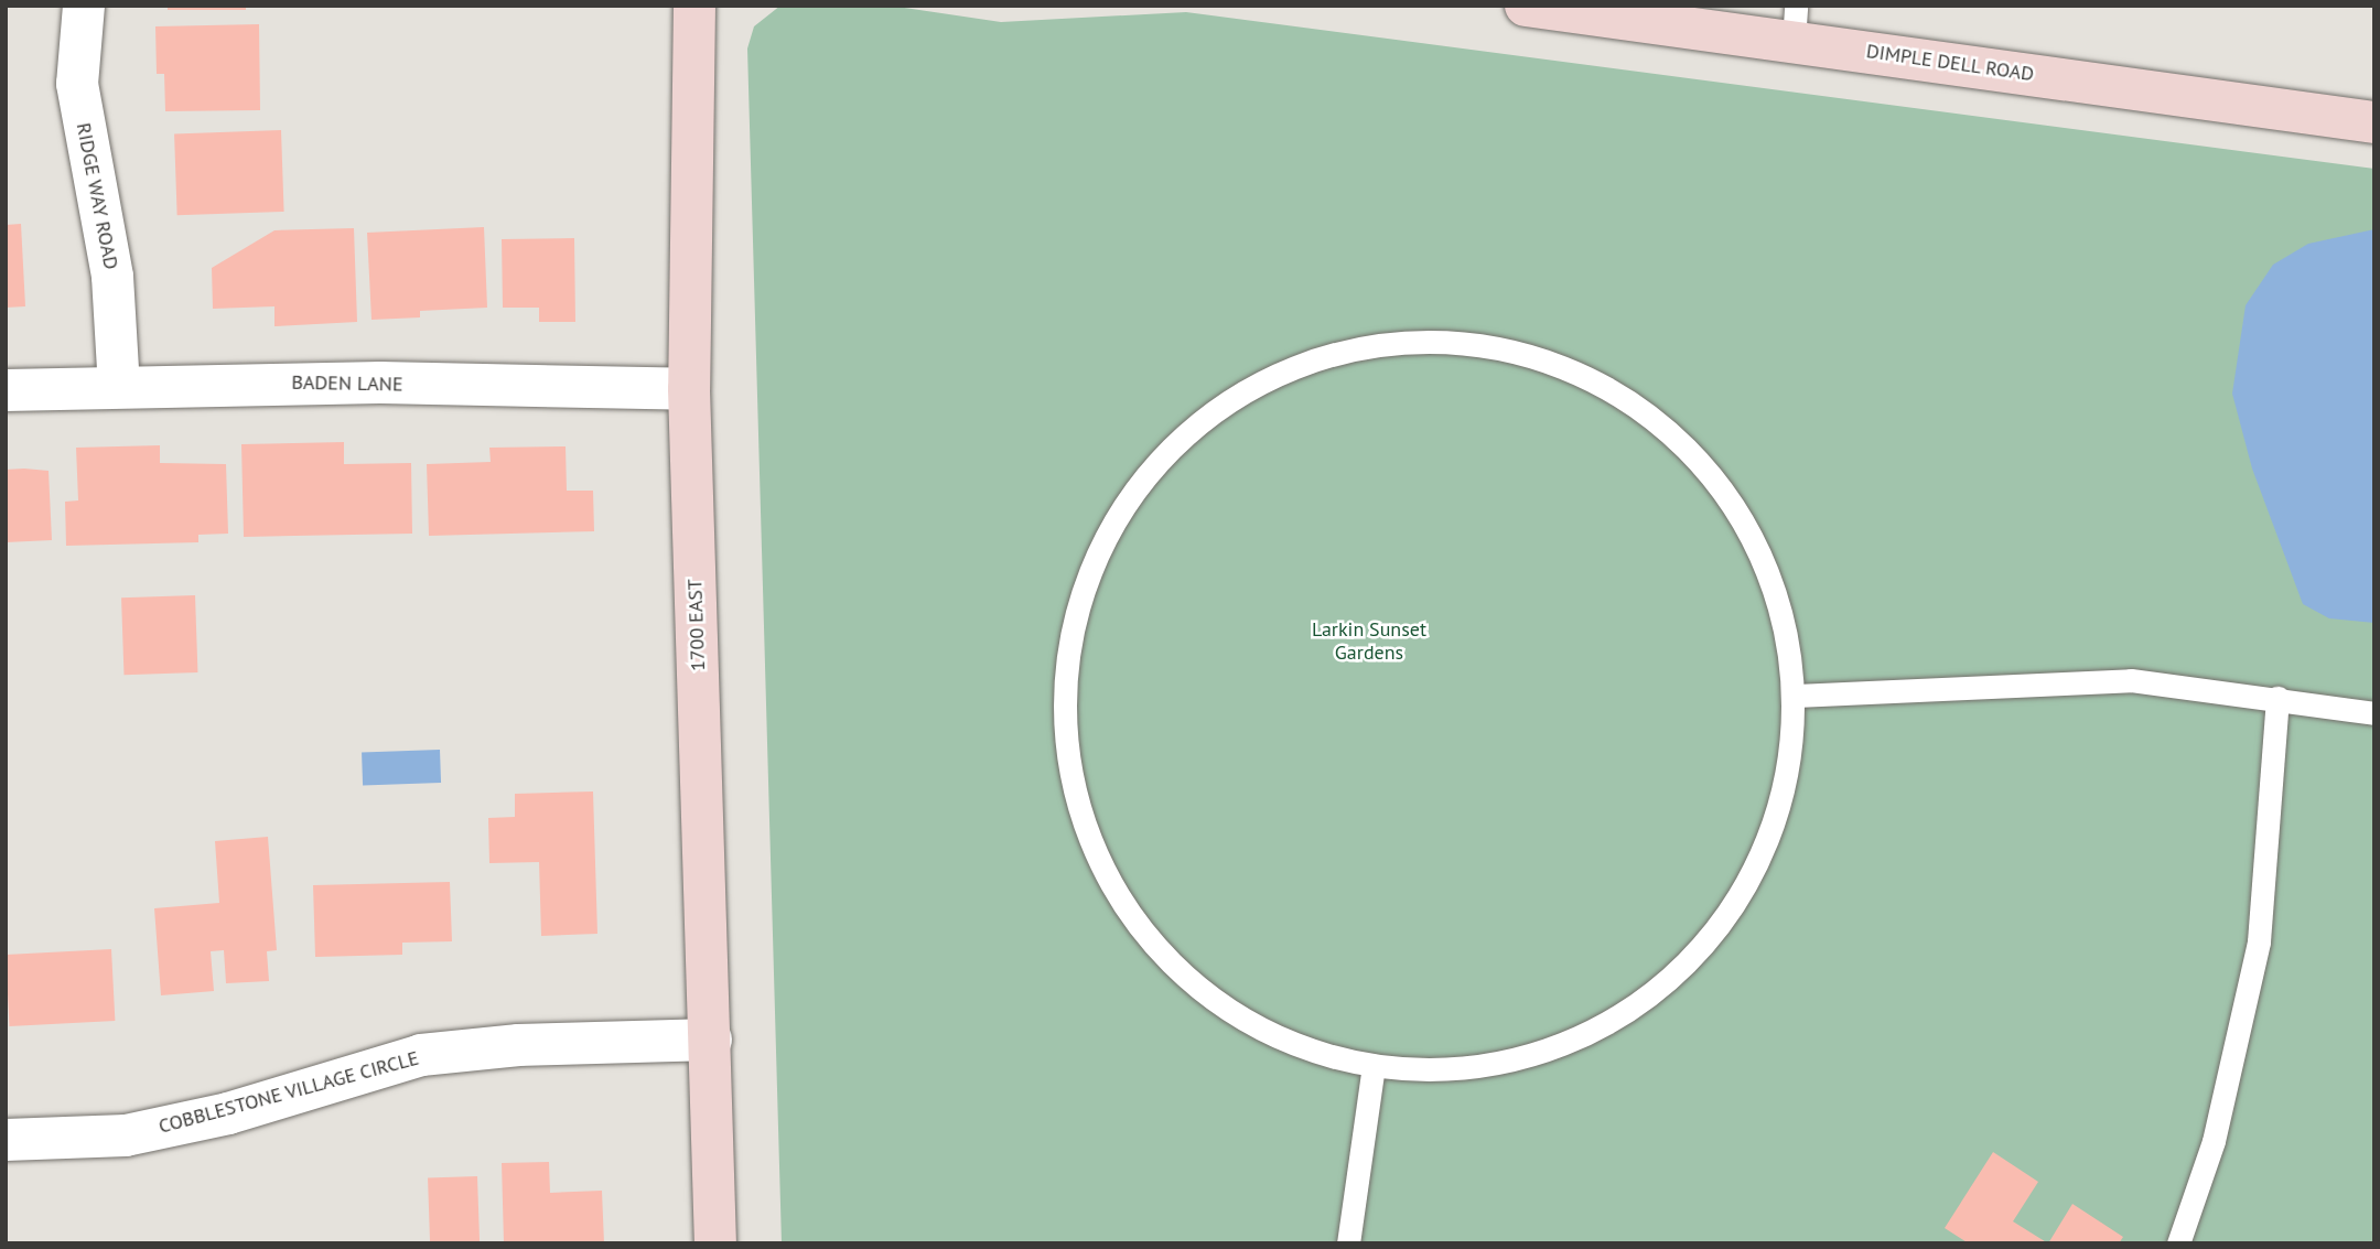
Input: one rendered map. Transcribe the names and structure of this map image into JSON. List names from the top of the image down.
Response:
{
  "streets": {
    "main road": ["DIMPLE DELL ROAD", "1700 EAST"],
    "street": ["RIDGE WAY ROAD", "BADEN LANE", "COBBLESTONE VILLAGE CIRCLE"]
  },
  "crossings": [
    ["RIDGE WAY ROAD", "BADEN LANE"],
    ["BADEN LANE", "1700 EAST"],
    ["1700 EAST", "COBBLESTONE VILLAGE CIRCLE"]
  ],
  "parks": ["Larkin Sunset Gardens"]
}
